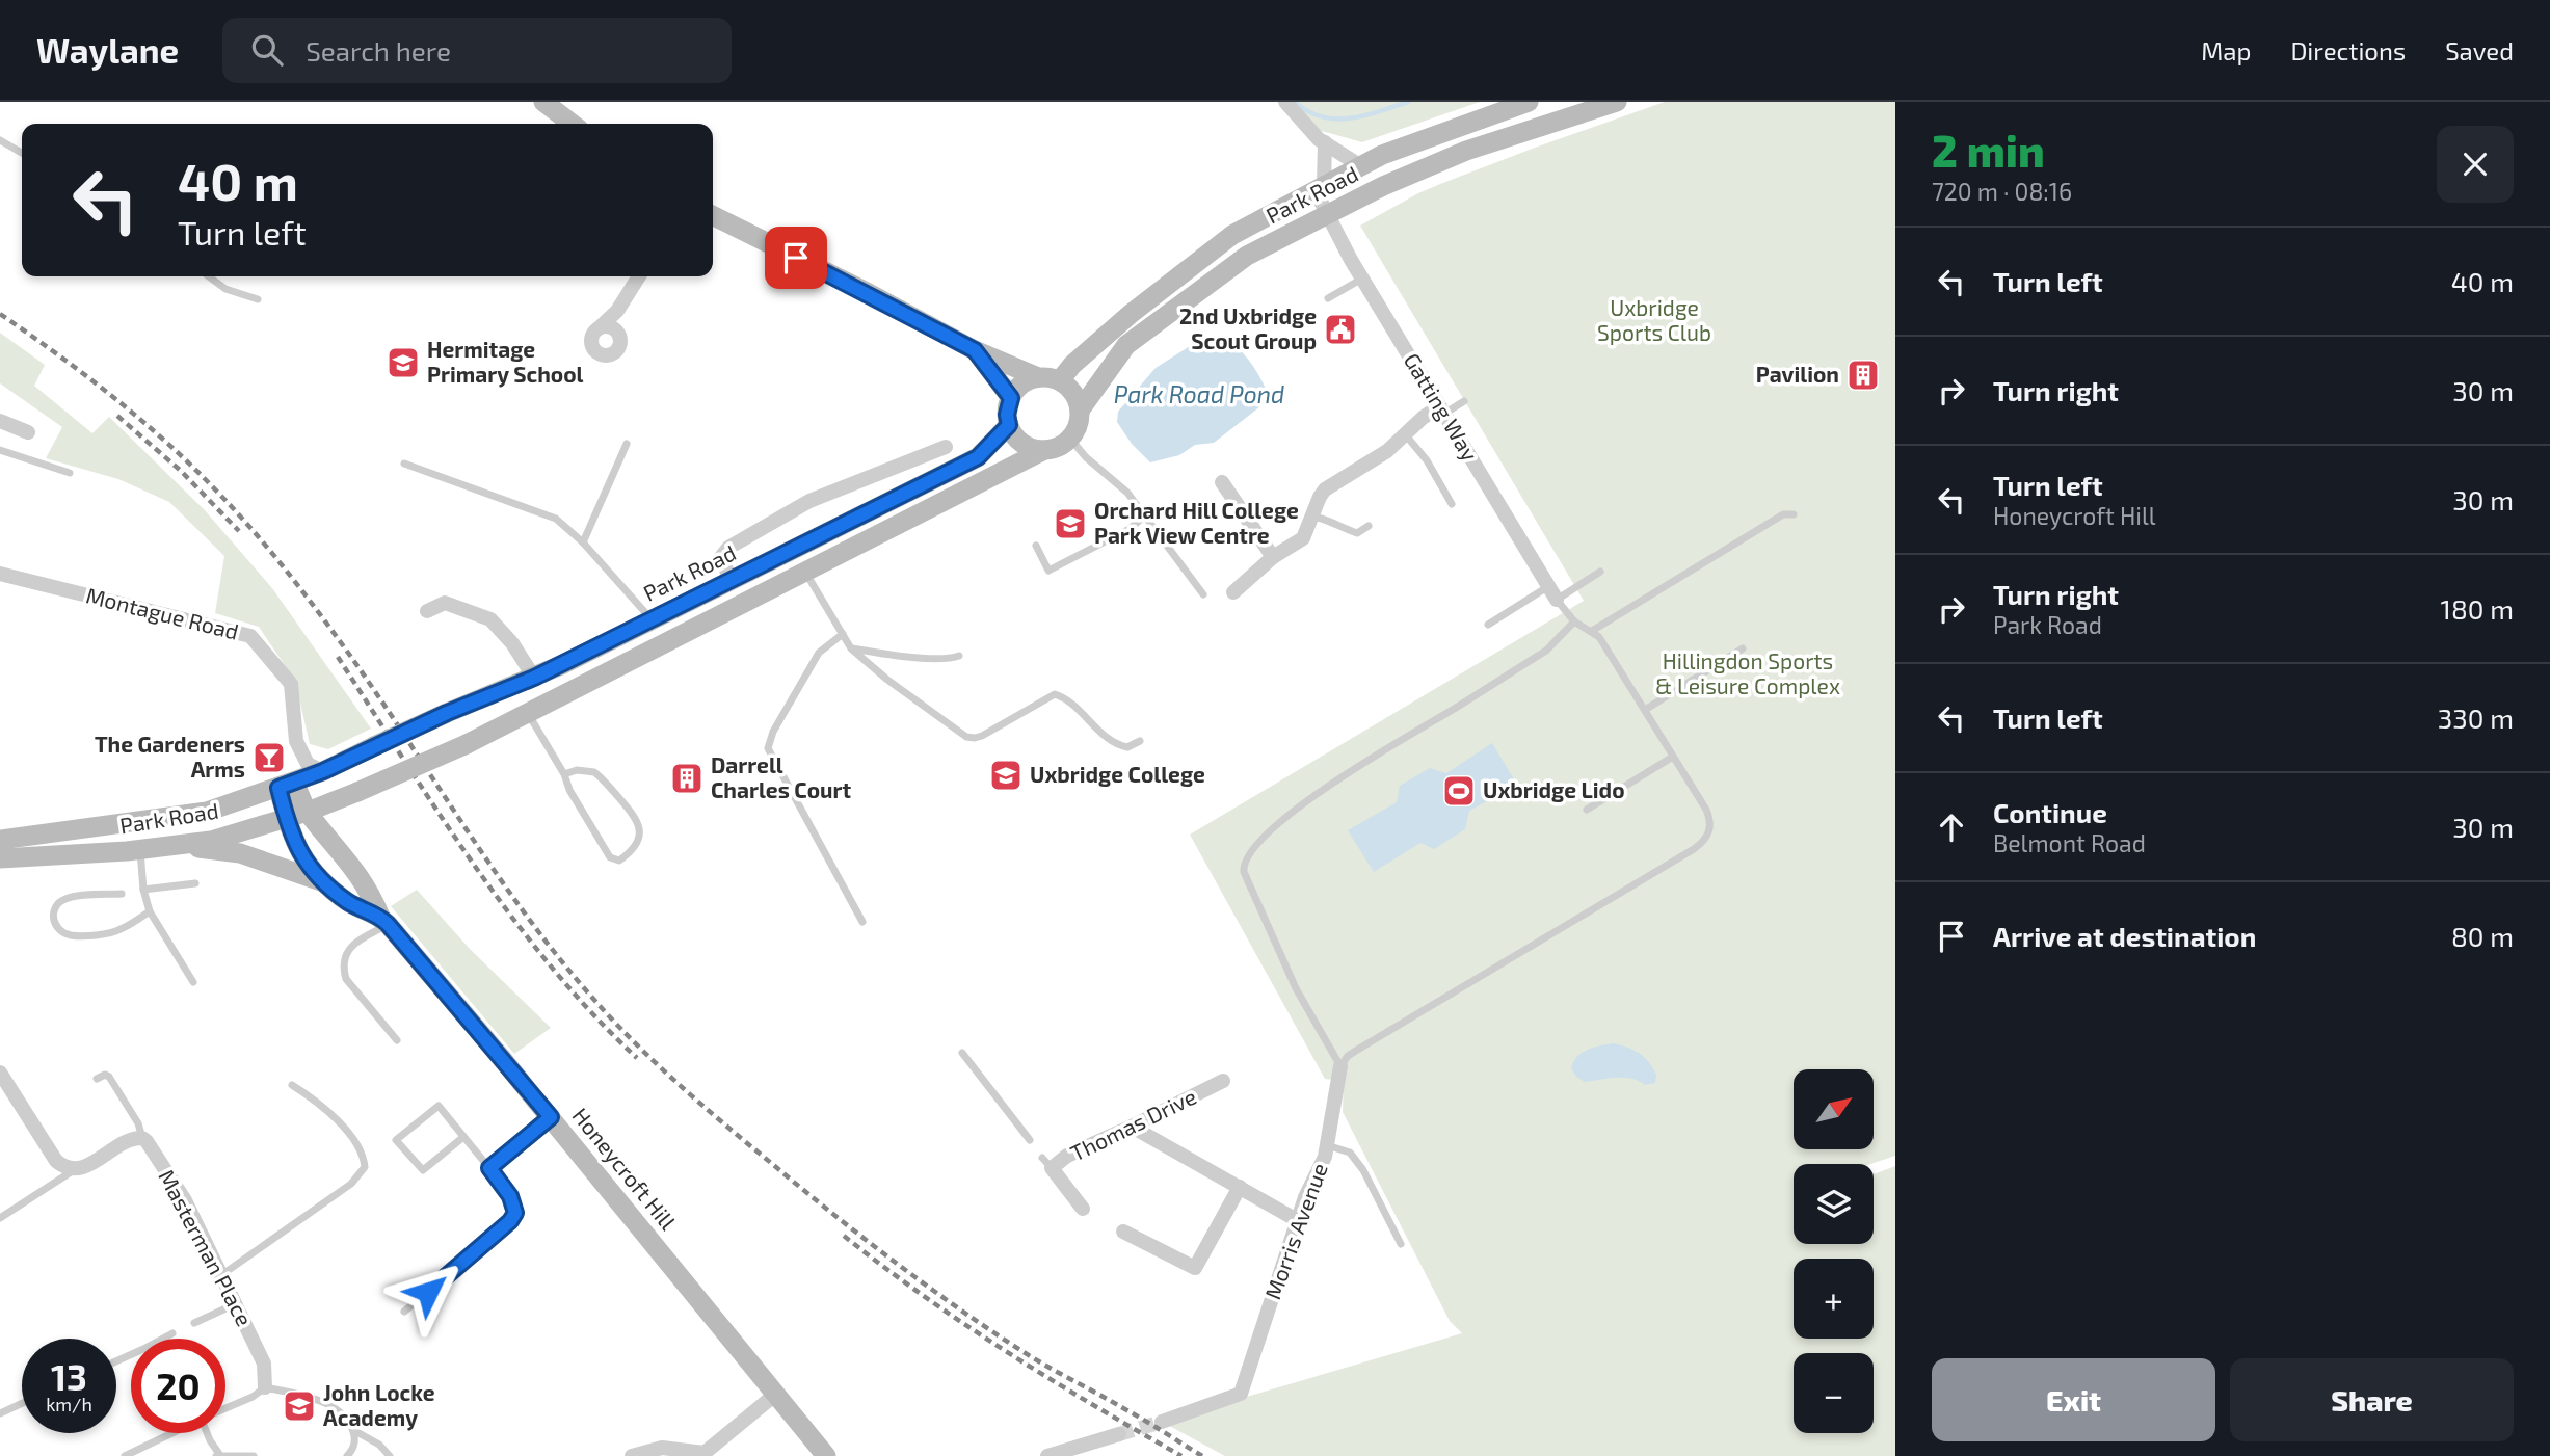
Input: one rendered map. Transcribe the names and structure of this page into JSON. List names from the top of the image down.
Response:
{
  "streets": {
    "main road": ["Park Road", "Honeycroft Hill"],
    "street": [
      "Gatting Way",
      "Montague Road",
      "Thomas Drive",
      "Morris Avenue",
      "Masterman Place"
    ]
  },
  "crossings": [
    ["Park Road", "Gatting Way"],
    ["Park Road", "Montague Road"],
    ["Park Road", "Honeycroft Hill"]
  ],
  "water": ["Park Road Pond"],
  "parks": ["Uxbridge Sports Club", "Hillingdon Sports & Leisure Complex"],
  "places": {
    "public building": ["2nd Uxbridge Scout Group"],
    "school or university": [
      "Hermitage Primary School",
      "Orchard Hill College Park View Centre",
      "Uxbridge College",
      "John Locke Academy"
    ],
    "building": ["Pavilion", "Darrell Charles Court"],
    "bar": ["The Gardeners Arms"],
    "sports": ["Uxbridge Lido"]
  },
  "north": "top right",
  "page": {
    "header": "Waylane",
    "search": "Search here",
    "nav": ["Map", "Directions", "Saved"],
    "heading": ["2 min", "720 m · 08:16"],
    "turn": ["40 m", "Turn left"],
    "list": [
      {
        "name": "Turn left",
        "value": "40 m"
      },
      {
        "name": "Turn right",
        "value": "30 m"
      },
      {
        "name": "Turn left",
        "note": "Honeycroft Hill",
        "value": "30 m"
      },
      {
        "name": "Turn right",
        "note": "Park Road",
        "value": "180 m"
      },
      {
        "name": "Turn left",
        "value": "330 m"
      },
      {
        "name": "Continue",
        "note": "Belmont Road",
        "value": "30 m"
      },
      {
        "name": "Arrive at destination",
        "value": "80 m"
      }
    ],
    "map_buttons": ["+", "−"],
    "speed": "13 km/h",
    "limit": "20",
    "buttons": ["Exit", "Share"]
  }
}
